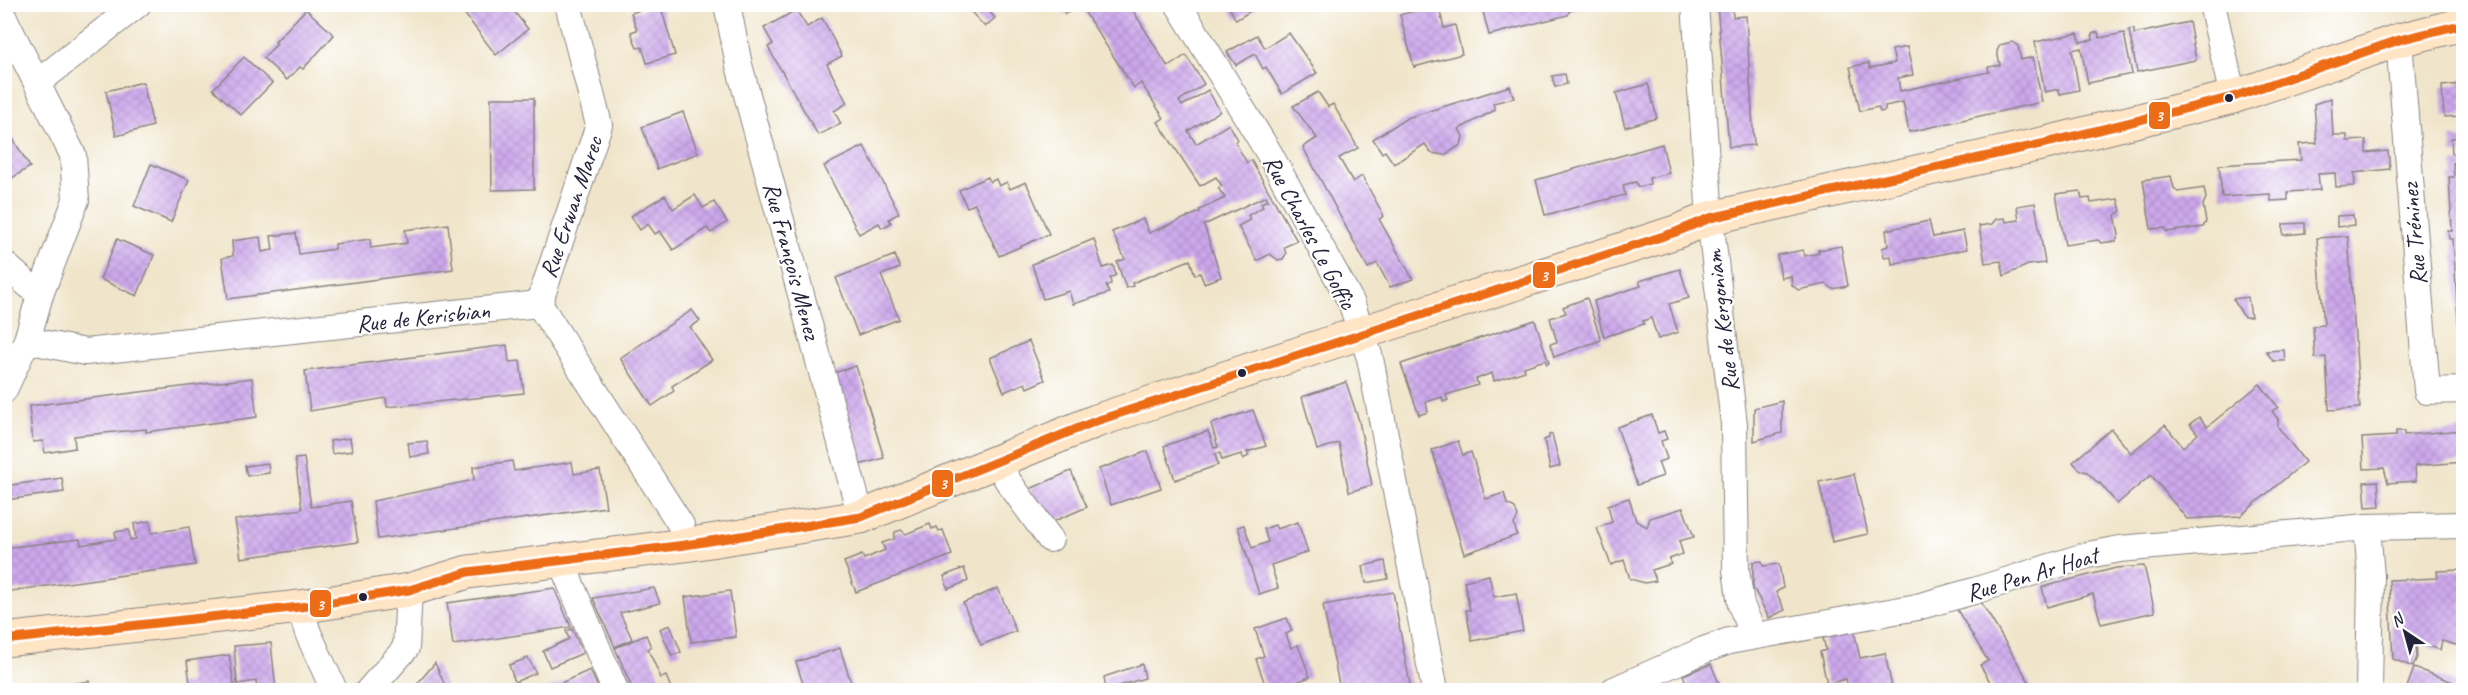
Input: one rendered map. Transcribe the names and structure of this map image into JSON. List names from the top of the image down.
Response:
{
  "streets": {
    "street": [
      "Rue Erwan Marec",
      "Rue Charles Le Goffic",
      "Rue Tréninez",
      "Rue François Menez",
      "Rue de Kerisbian",
      "Rue de Kergoniam",
      "Rue Pen Ar Hoat"
    ]
  },
  "crossings": [
    ["Rue Erwan Marec", "Rue de Kerisbian"],
    ["Rue de Kergoniam", "Rue Pen Ar Hoat"]
  ],
  "lines": ["transit line 3"],
  "north": "top left"
}
